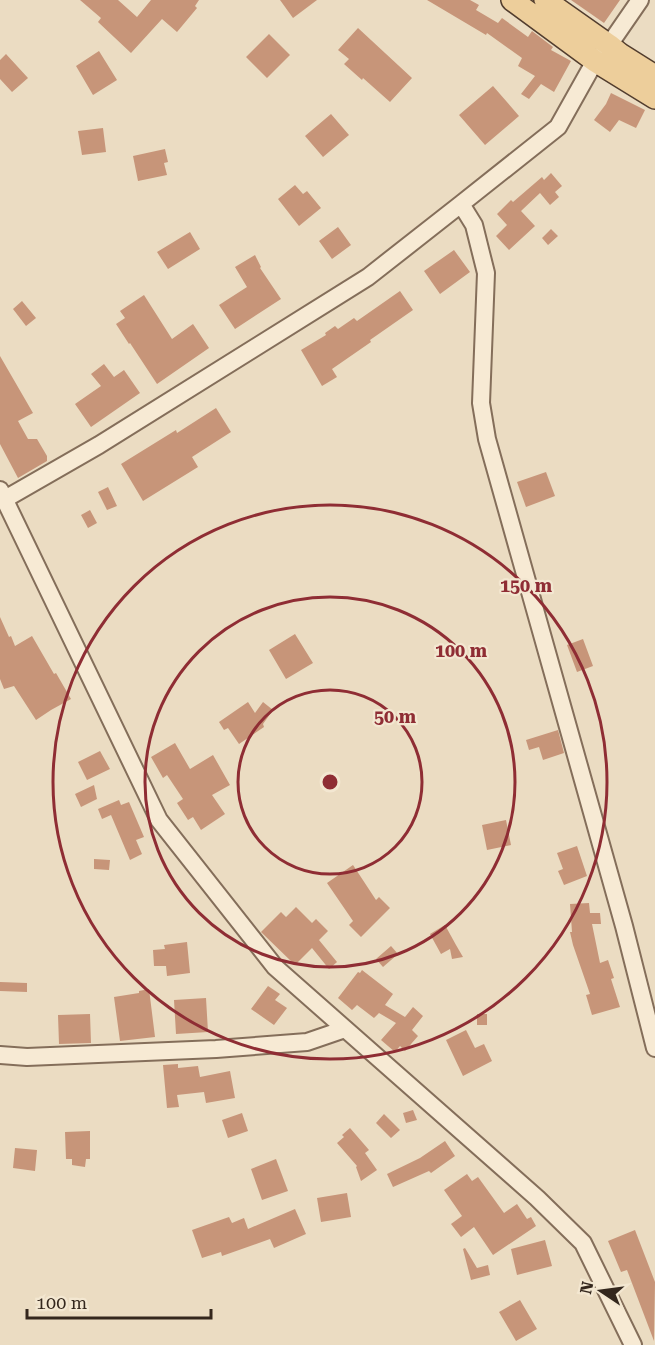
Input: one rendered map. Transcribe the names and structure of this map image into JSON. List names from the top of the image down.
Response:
{
  "scale_bar": "100 m",
  "north": "left",
  "rings": ["150 m", "100 m", "50 m"]
}
